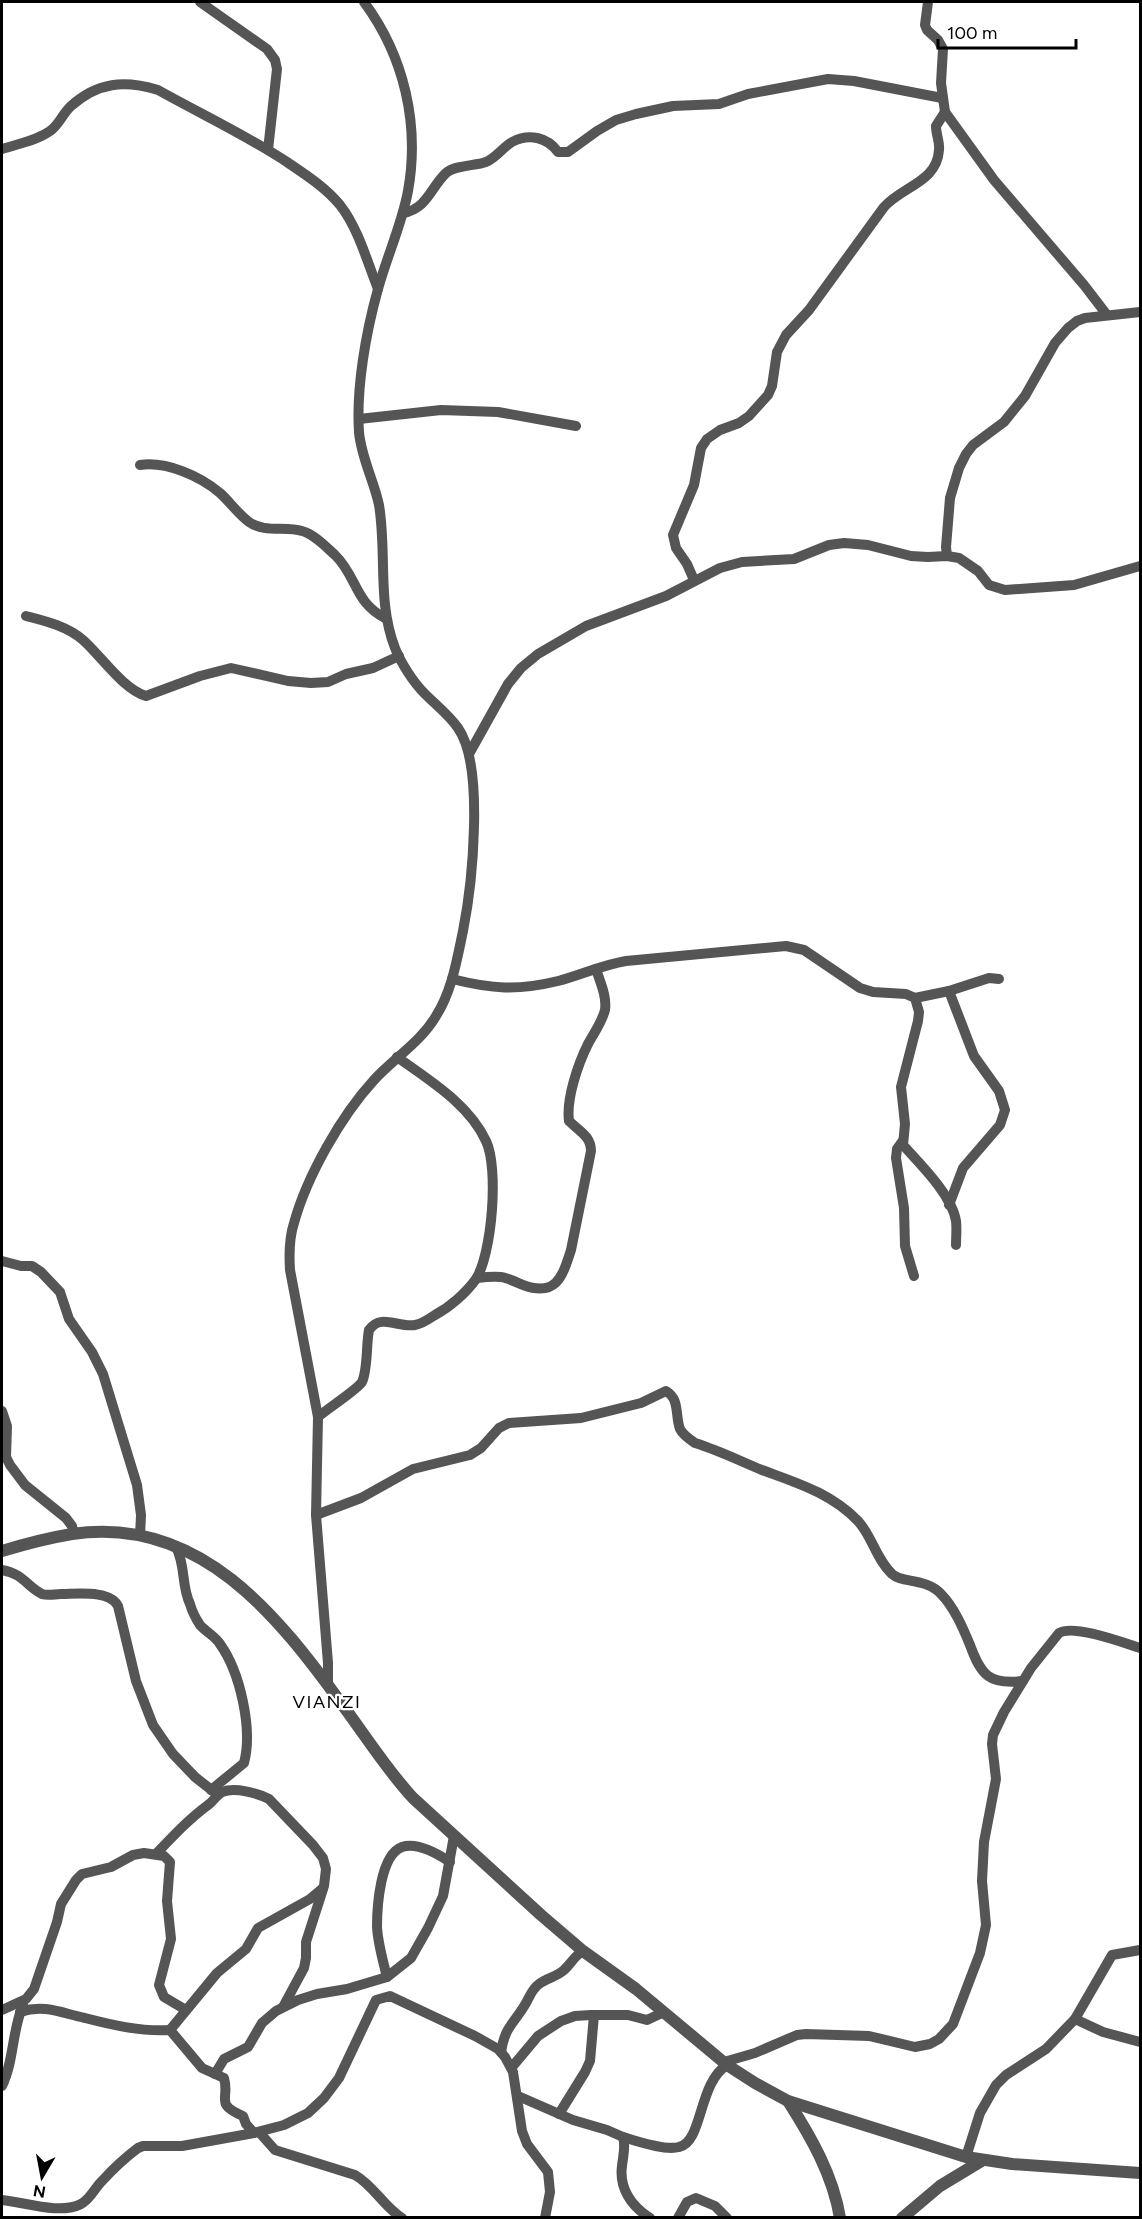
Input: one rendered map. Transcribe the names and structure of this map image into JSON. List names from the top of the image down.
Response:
{
  "districts": ["VIANZI"],
  "scale_bar": "100 m",
  "north": "bottom"
}
